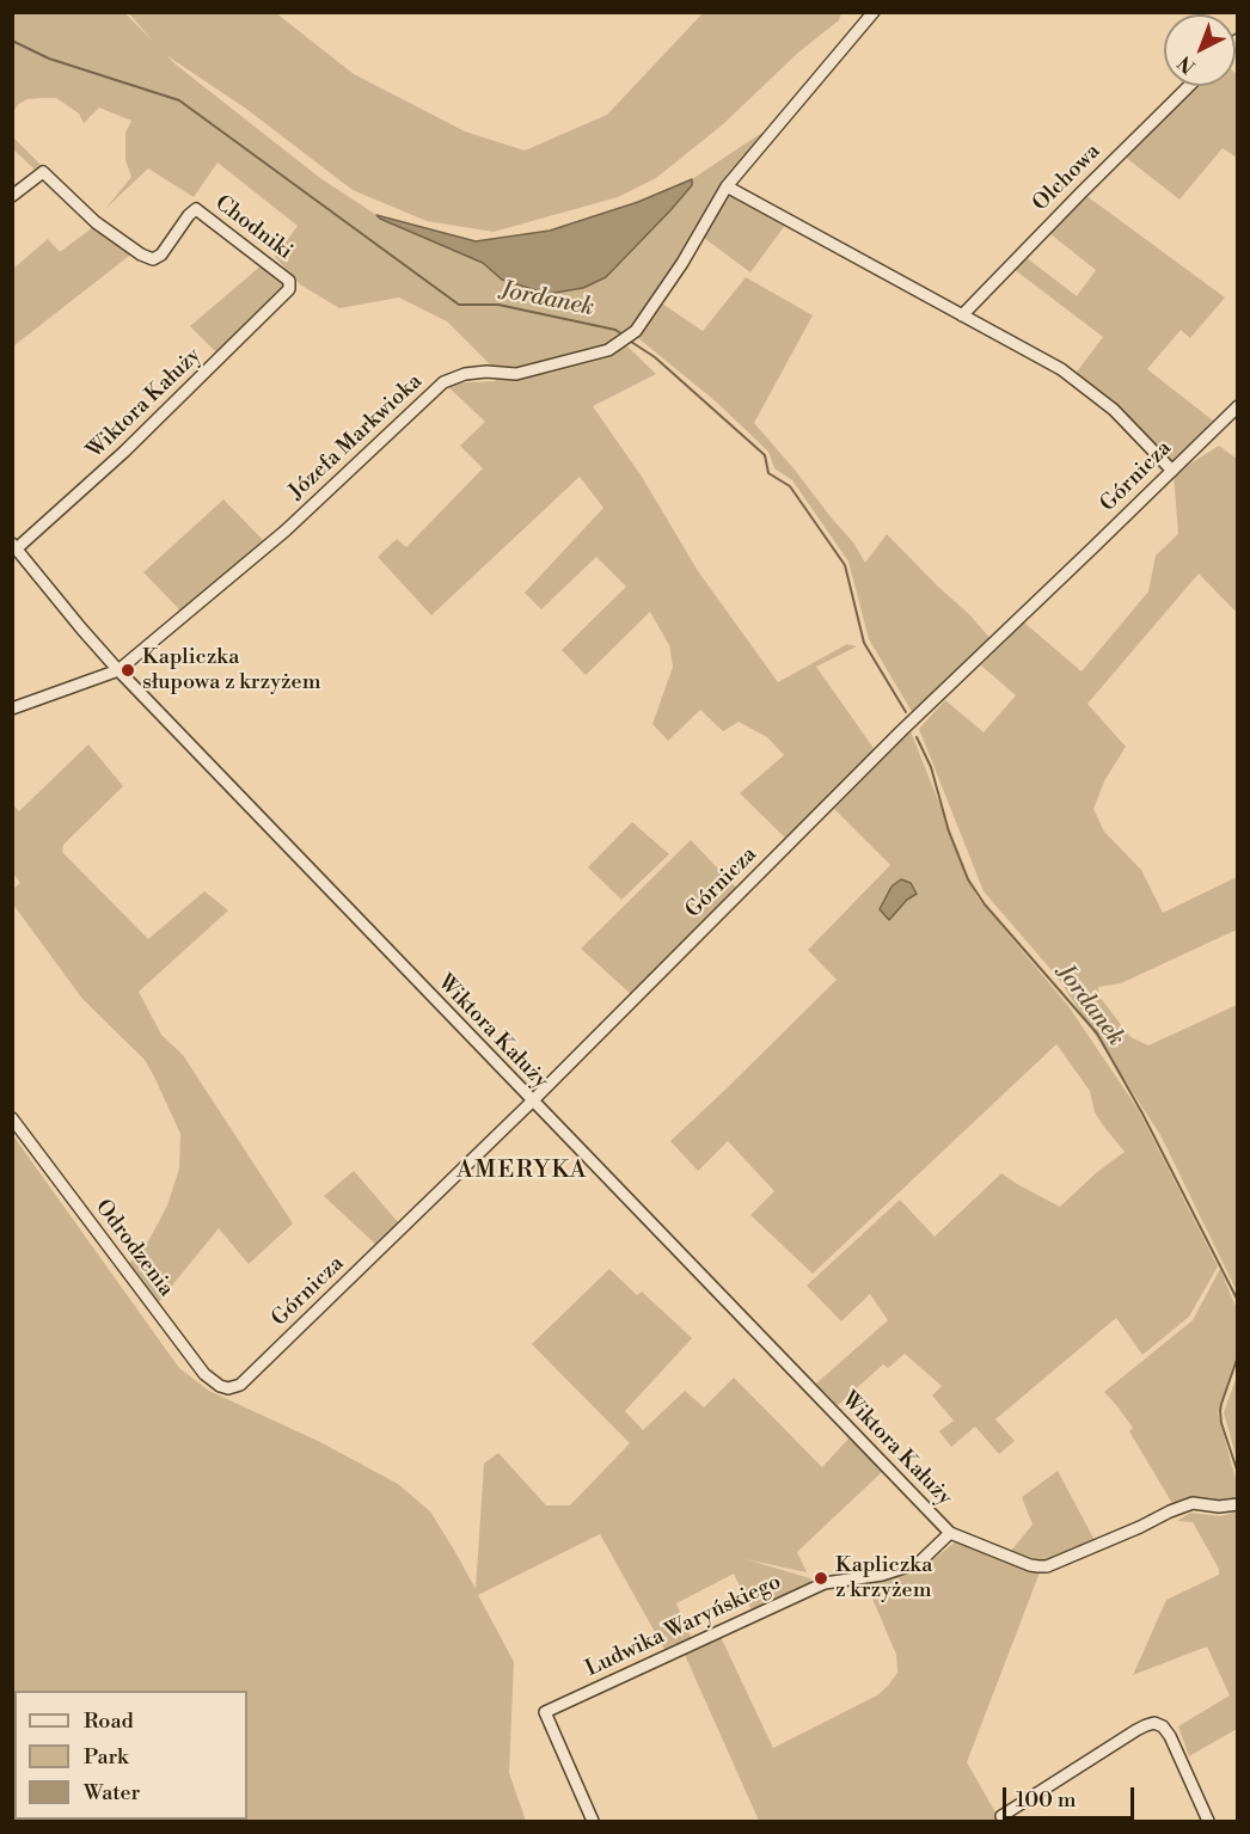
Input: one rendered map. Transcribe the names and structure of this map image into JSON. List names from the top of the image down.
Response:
{
  "streets": {
    "street": [
      "Olchowa",
      "Chodniki",
      "Wiktora Kałuży",
      "Józefa Markwioka",
      "Górnicza",
      "Odrodzenia",
      "Ludwika Waryńskiego"
    ]
  },
  "crossings": [
    ["Chodniki", "Wiktora Kałuży"],
    ["Wiktora Kałuży", "Józefa Markwioka"],
    ["Wiktora Kałuży", "Górnicza"],
    ["Wiktora Kałuży", "Ludwika Waryńskiego"],
    ["Górnicza", "Odrodzenia"]
  ],
  "districts": ["AMERYKA"],
  "water": ["Jordanek"],
  "places": ["Kapliczka słupowa z krzyżem", "Kapliczka z krzyżem"],
  "legend": ["Road", "Park", "Water"],
  "scale_bar": "100 m",
  "north": "bottom left"
}
